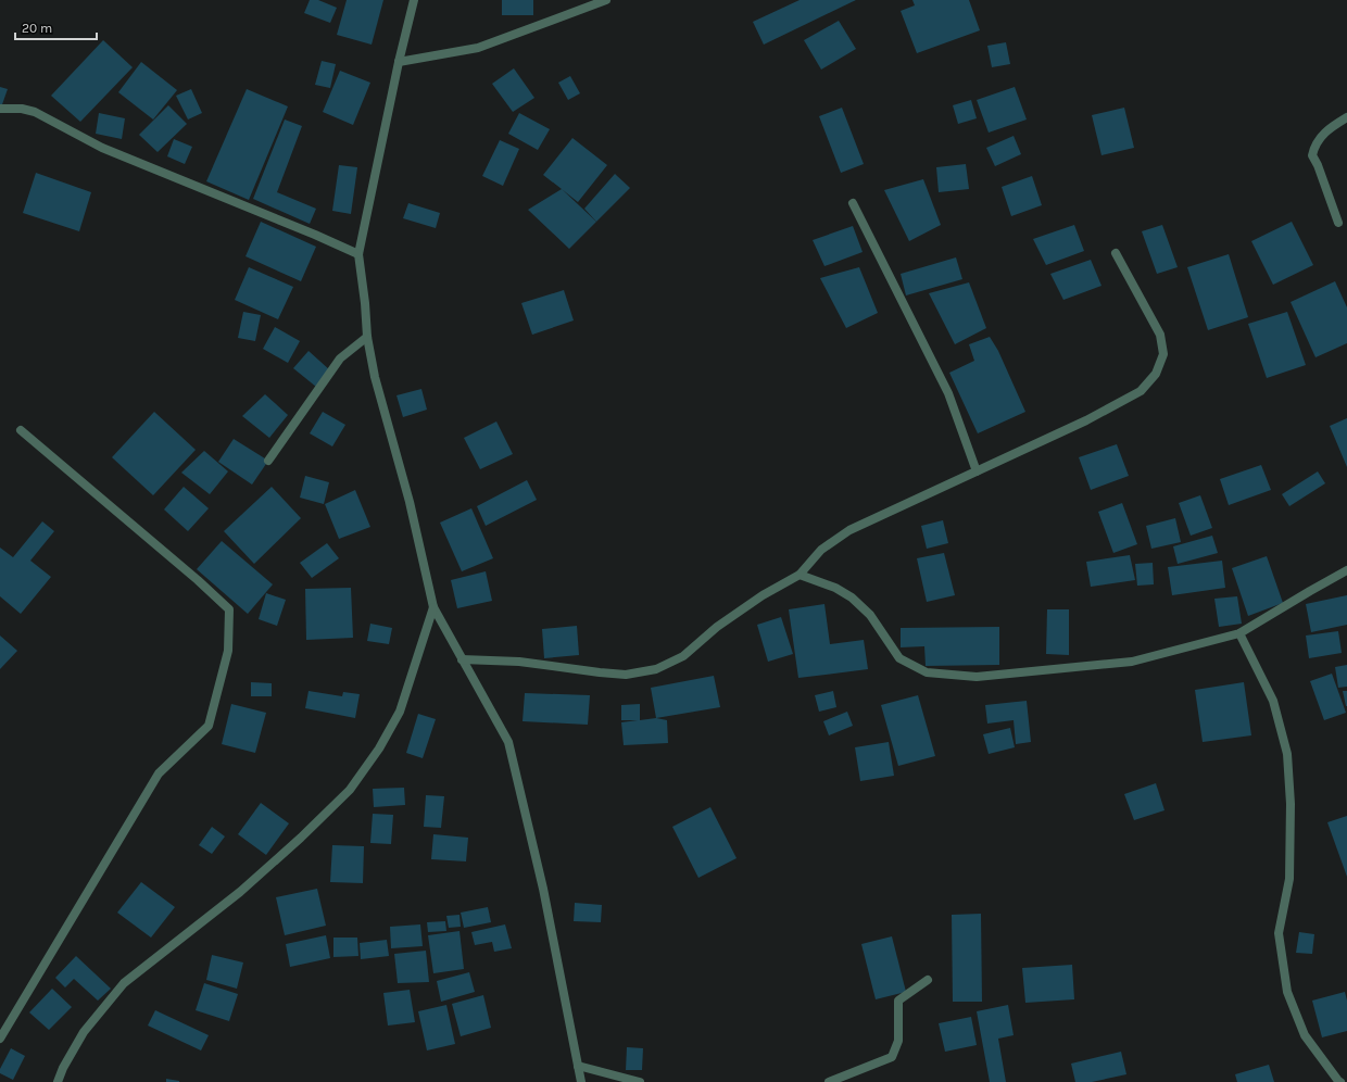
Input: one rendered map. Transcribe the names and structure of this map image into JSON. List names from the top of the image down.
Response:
{
  "scale_bar": "20 m"
}
